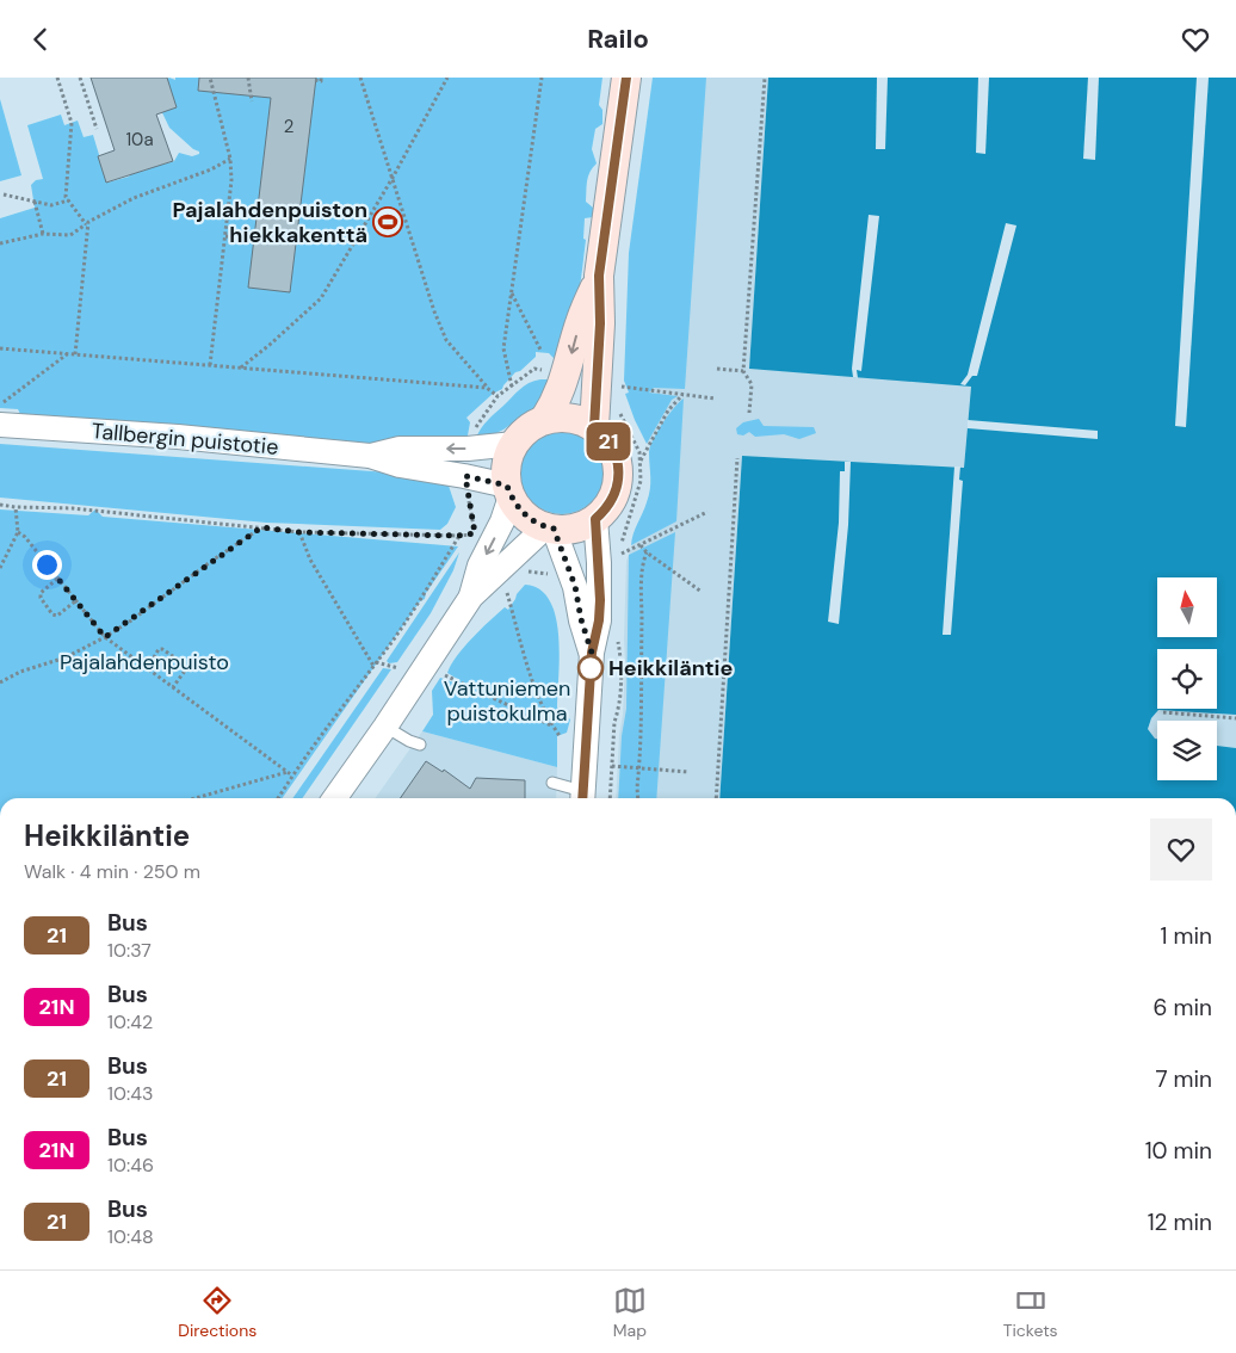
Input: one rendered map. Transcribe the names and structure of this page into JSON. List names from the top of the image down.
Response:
{
  "streets": {
    "street": ["Tallbergin puistotie"]
  },
  "parks": ["Pajalahdenpuisto", "Vattuniemen puistokulma"],
  "places": {
    "sports": ["Pajalahdenpuiston hiekkakenttä"],
    "other": ["Heikkiläntie"]
  },
  "lines": ["bus line 21"],
  "house_numbers": ["2", "10a"],
  "north": "top",
  "page": {
    "header": "Railo",
    "on_map": "21",
    "heading": ["Heikkiläntie", "Walk · 4 min · 250 m"],
    "list": [
      {
        "mark": "21",
        "name": "Bus",
        "note": "10:37",
        "value": "1 min"
      },
      {
        "mark": "21N",
        "name": "Bus",
        "note": "10:42",
        "value": "6 min"
      },
      {
        "mark": "21",
        "name": "Bus",
        "note": "10:43",
        "value": "7 min"
      },
      {
        "mark": "21N",
        "name": "Bus",
        "note": "10:46",
        "value": "10 min"
      },
      {
        "mark": "21",
        "name": "Bus",
        "note": "10:48",
        "value": "12 min"
      }
    ],
    "tabs": ["Directions", "Map", "Tickets"]
  }
}
